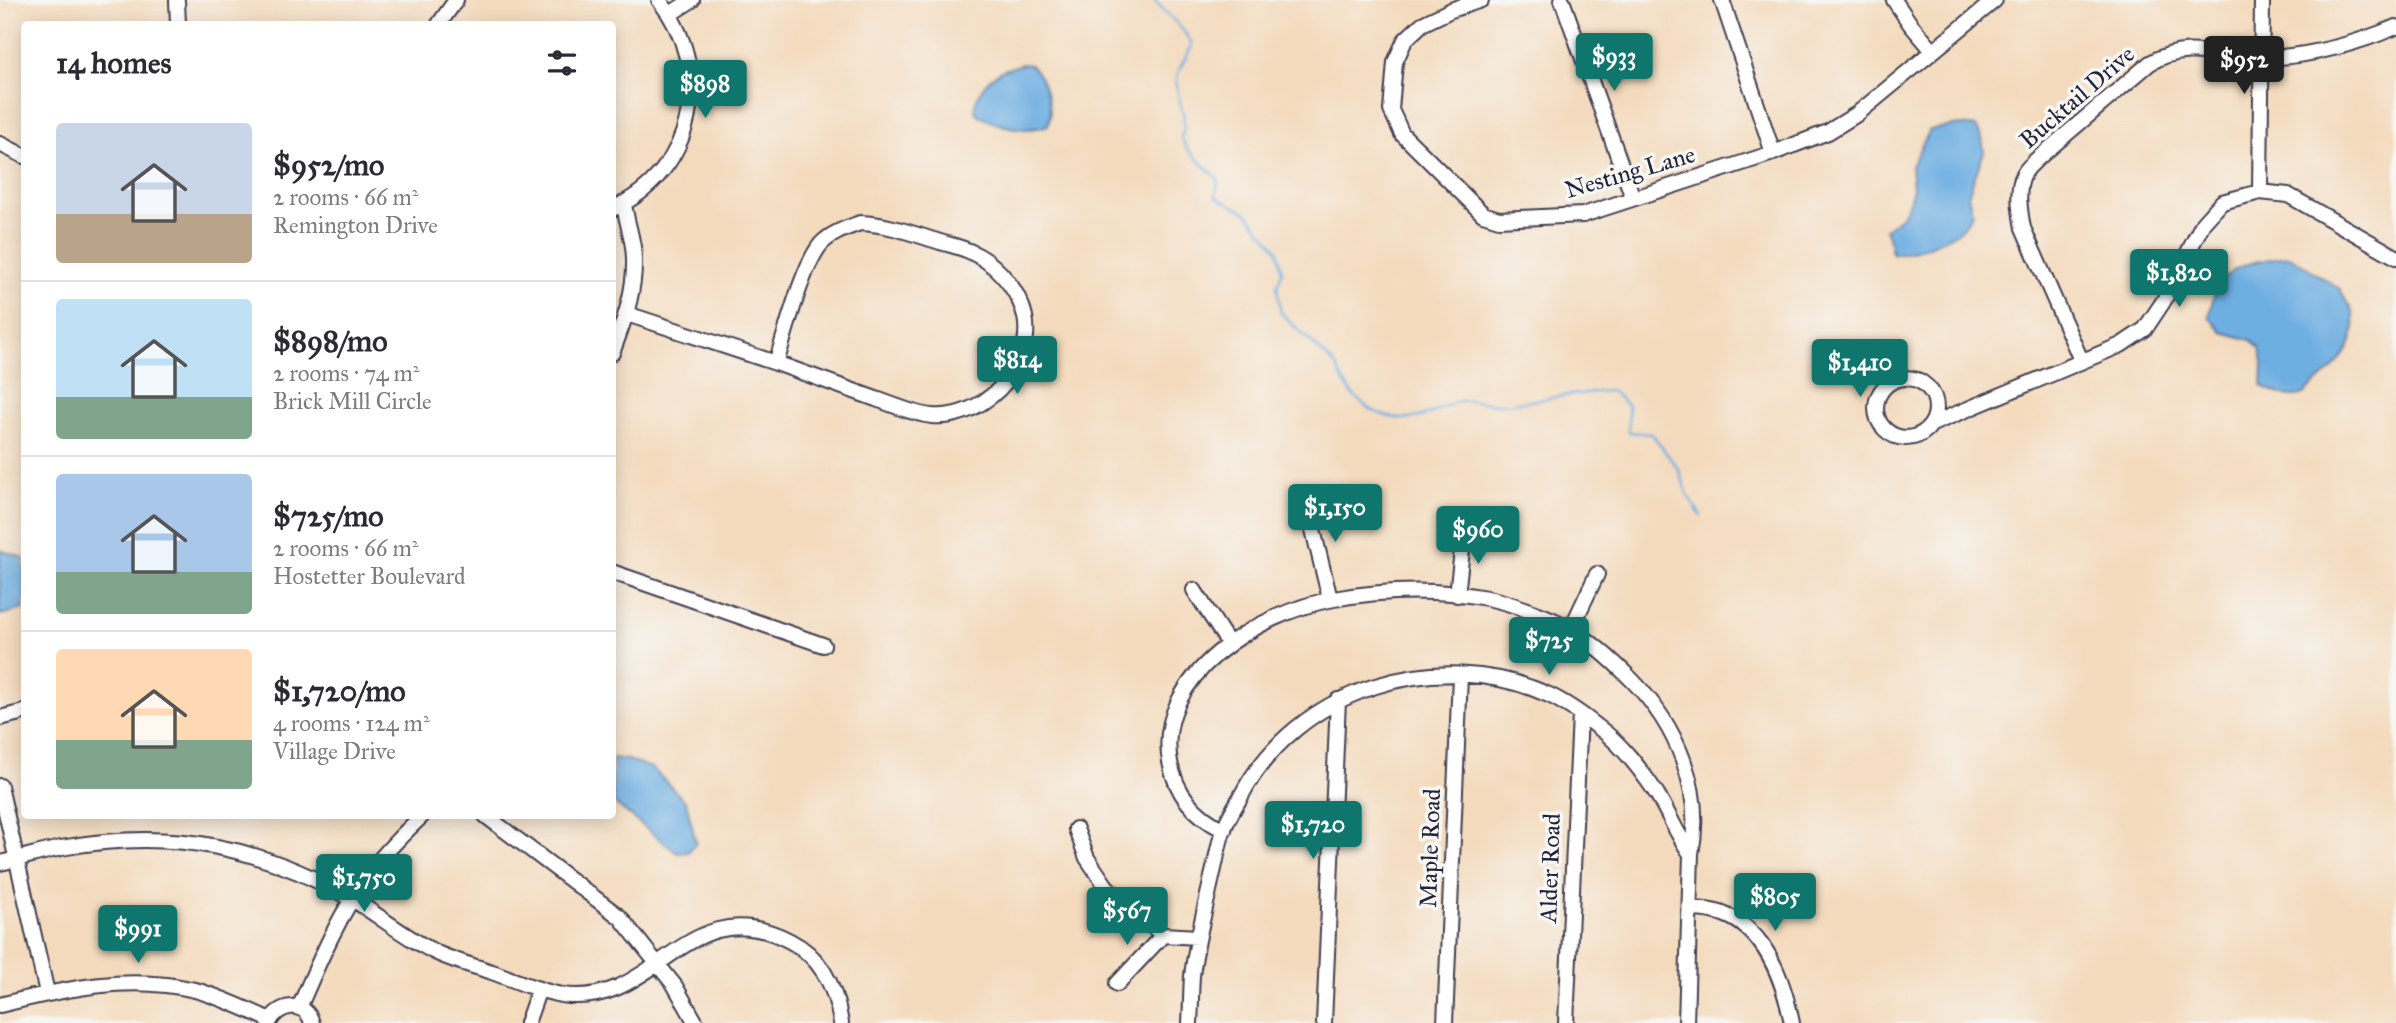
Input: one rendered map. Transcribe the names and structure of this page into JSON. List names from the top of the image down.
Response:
{
  "streets": {
    "street": [
      "Bucktail Drive",
      "Nesting Lane",
      "Maple Road",
      "Alder Road"
    ]
  },
  "page": {
    "heading": "14 homes",
    "price": [
      "$933",
      "$952",
      "$898",
      "$1,820",
      "$814",
      "$1,410",
      "$1,150",
      "$960",
      "$725",
      "$1,720",
      "$1,750",
      "$805",
      "$567",
      "$991"
    ],
    "list": [
      {
        "name": "$952/mo",
        "note": "2 rooms · 66 m² · Remington Drive"
      },
      {
        "name": "$898/mo",
        "note": "2 rooms · 74 m² · Brick Mill Circle"
      },
      {
        "name": "$725/mo",
        "note": "2 rooms · 66 m² · Hostetter Boulevard"
      },
      {
        "name": "$1,720/mo",
        "note": "4 rooms · 124 m² · Village Drive"
      }
    ]
  }
}
